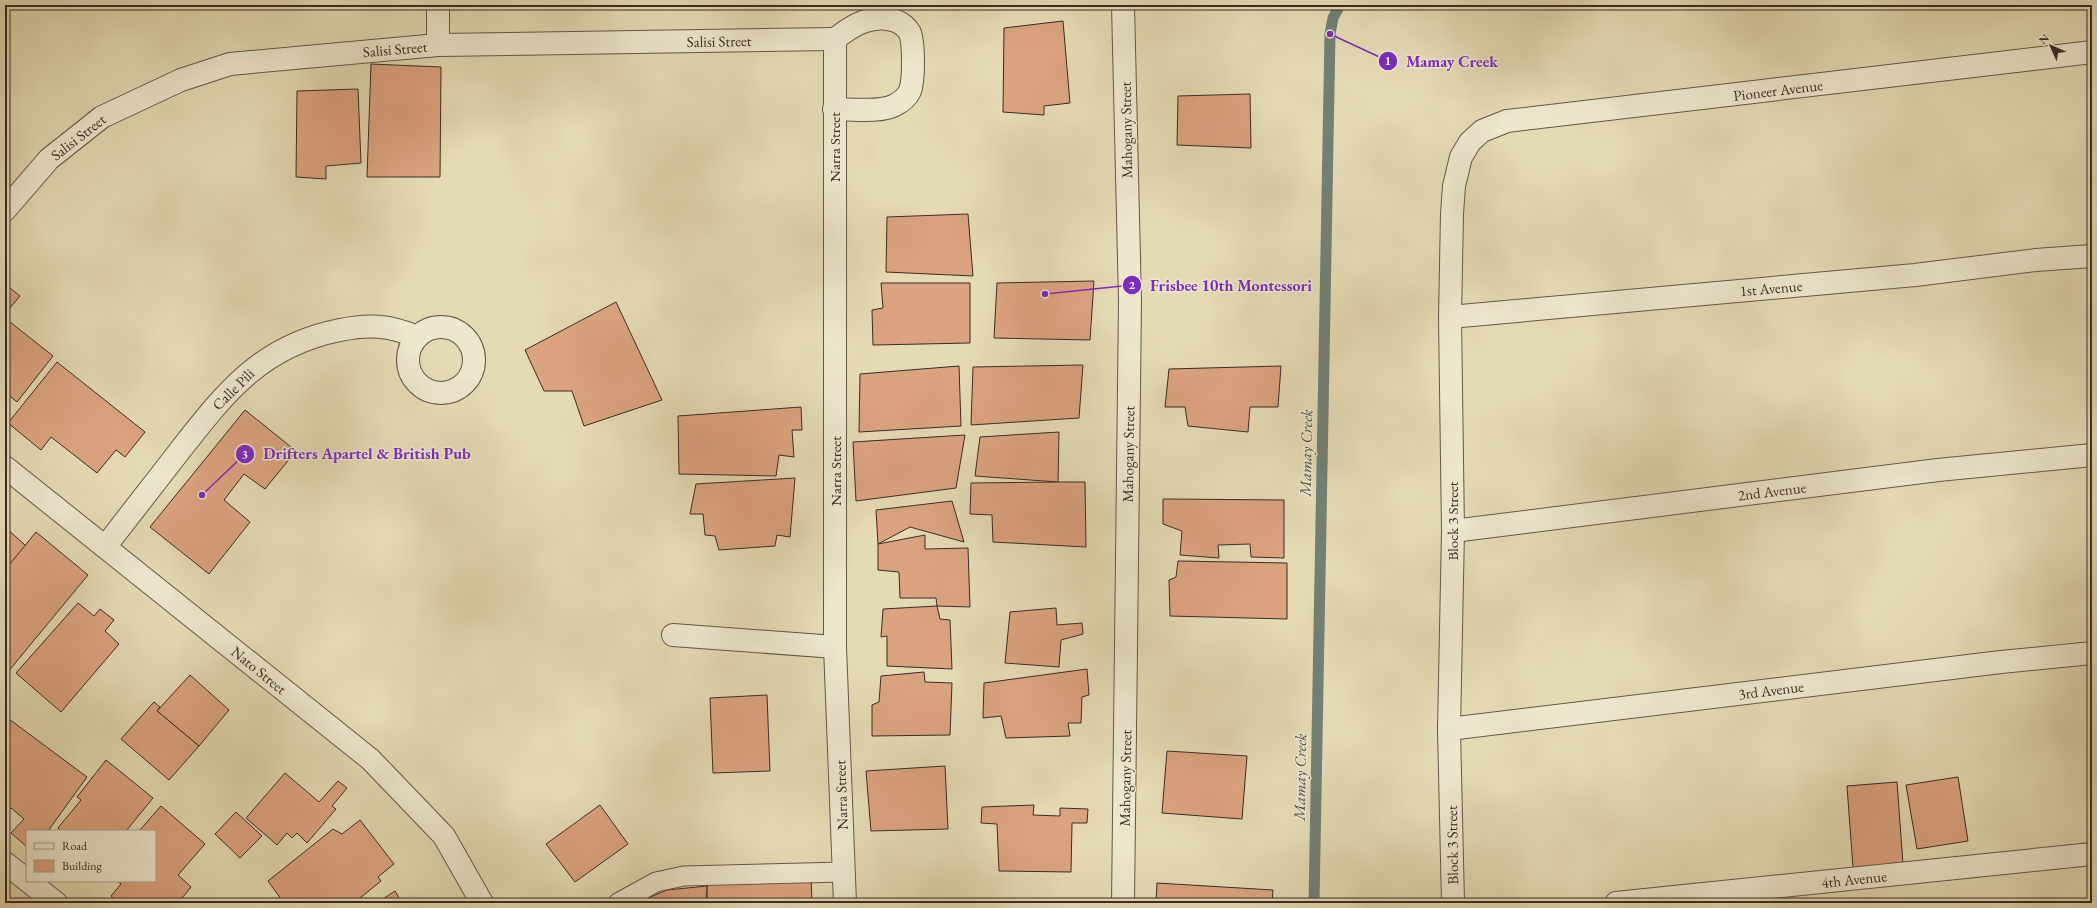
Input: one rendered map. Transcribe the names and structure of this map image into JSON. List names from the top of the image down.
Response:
{
  "streets": {
    "street": [
      "Salisi Street",
      "Pioneer Avenue",
      "Mahogany Street",
      "Narra Street",
      "1st Avenue",
      "Calle Pili",
      "2nd Avenue",
      "Block 3 Street",
      "Nato Street",
      "3rd Avenue",
      "4th Avenue"
    ]
  },
  "crossings": [
    ["Salisi Street", "Narra Street"],
    ["Pioneer Avenue", "Block 3 Street"],
    ["1st Avenue", "Block 3 Street"],
    ["Calle Pili", "Nato Street"],
    ["2nd Avenue", "Block 3 Street"],
    ["Block 3 Street", "3rd Avenue"]
  ],
  "water": ["Mamay Creek"],
  "places": ["Mamay Creek", "Frisbee 10th Montessori", "Drifters Apartel & British Pub"],
  "legend": ["Road", "Building"],
  "north": "top left"
}
